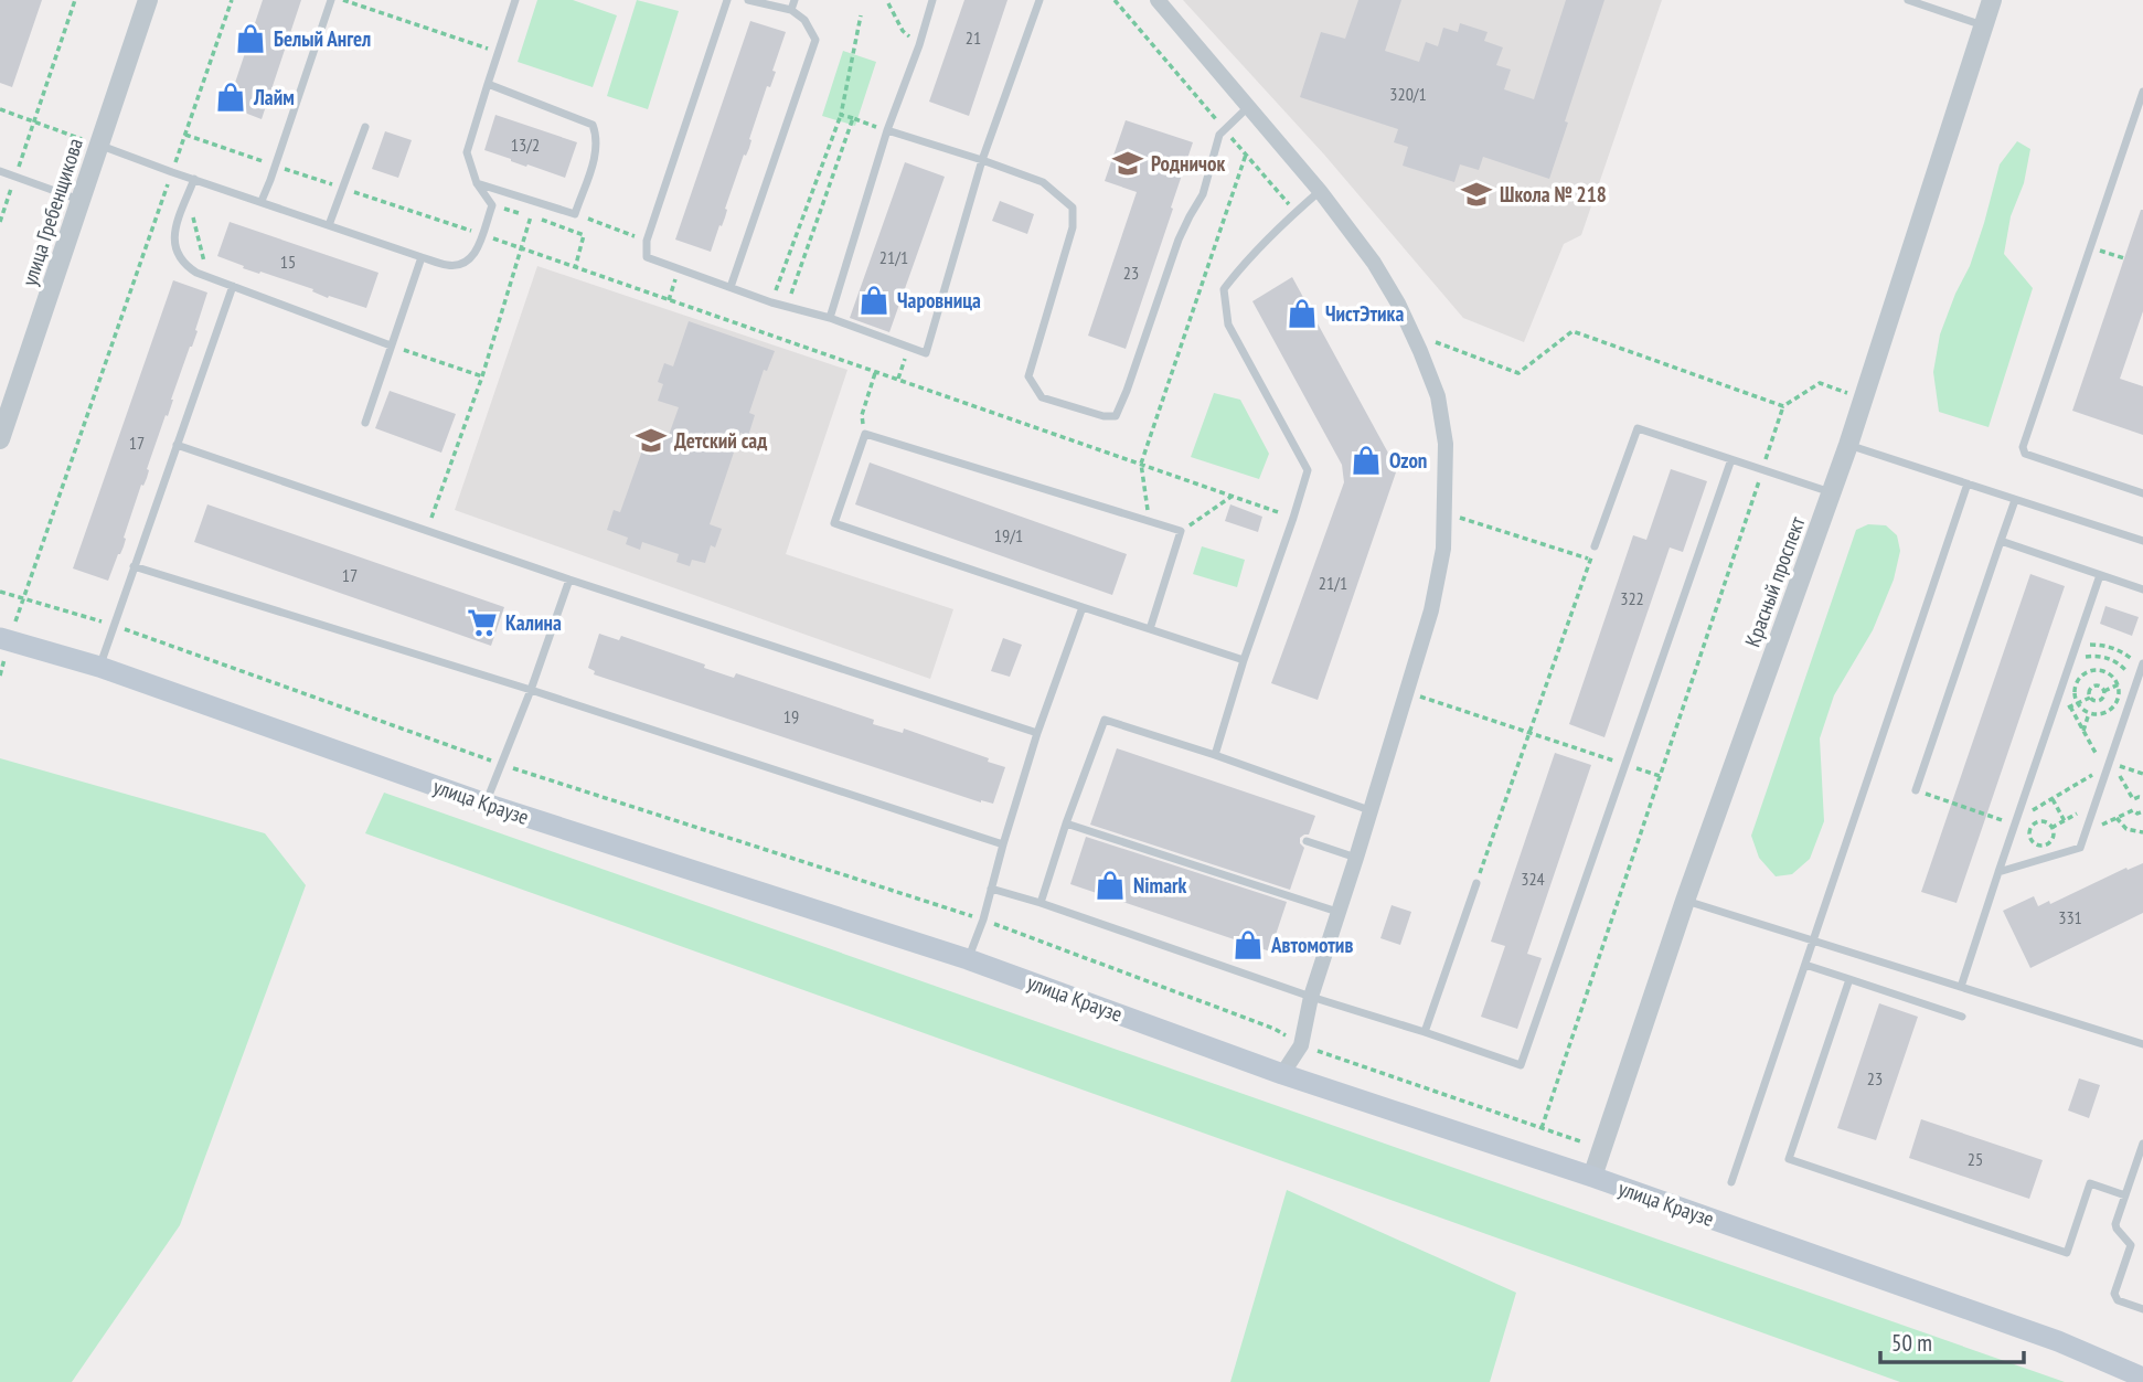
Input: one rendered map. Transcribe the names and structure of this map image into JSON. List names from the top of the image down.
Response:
{
  "streets": {
    "main road": ["улица Краузе"],
    "street": ["улица Гребенщикова", "Красный проспект"]
  },
  "crossings": [
    ["Красный проспект", "улица Краузе"]
  ],
  "places": {
    "shop": [
      "Белый Ангел",
      "Лайм",
      "Чаровница",
      "ЧистЭтика",
      "Ozon",
      "Nimark",
      "Автомотив"
    ],
    "school or university": ["Родничок", "Школа № 218", "Детский сад"],
    "supermarket": ["Калина"]
  },
  "house_numbers": [
    "21",
    "320/1",
    "13/2",
    "21/1",
    "15",
    "23",
    "17",
    "19/1",
    "17",
    "21/1",
    "322",
    "19",
    "324",
    "331",
    "23",
    "25"
  ],
  "scale_bar": "50 m"
}
